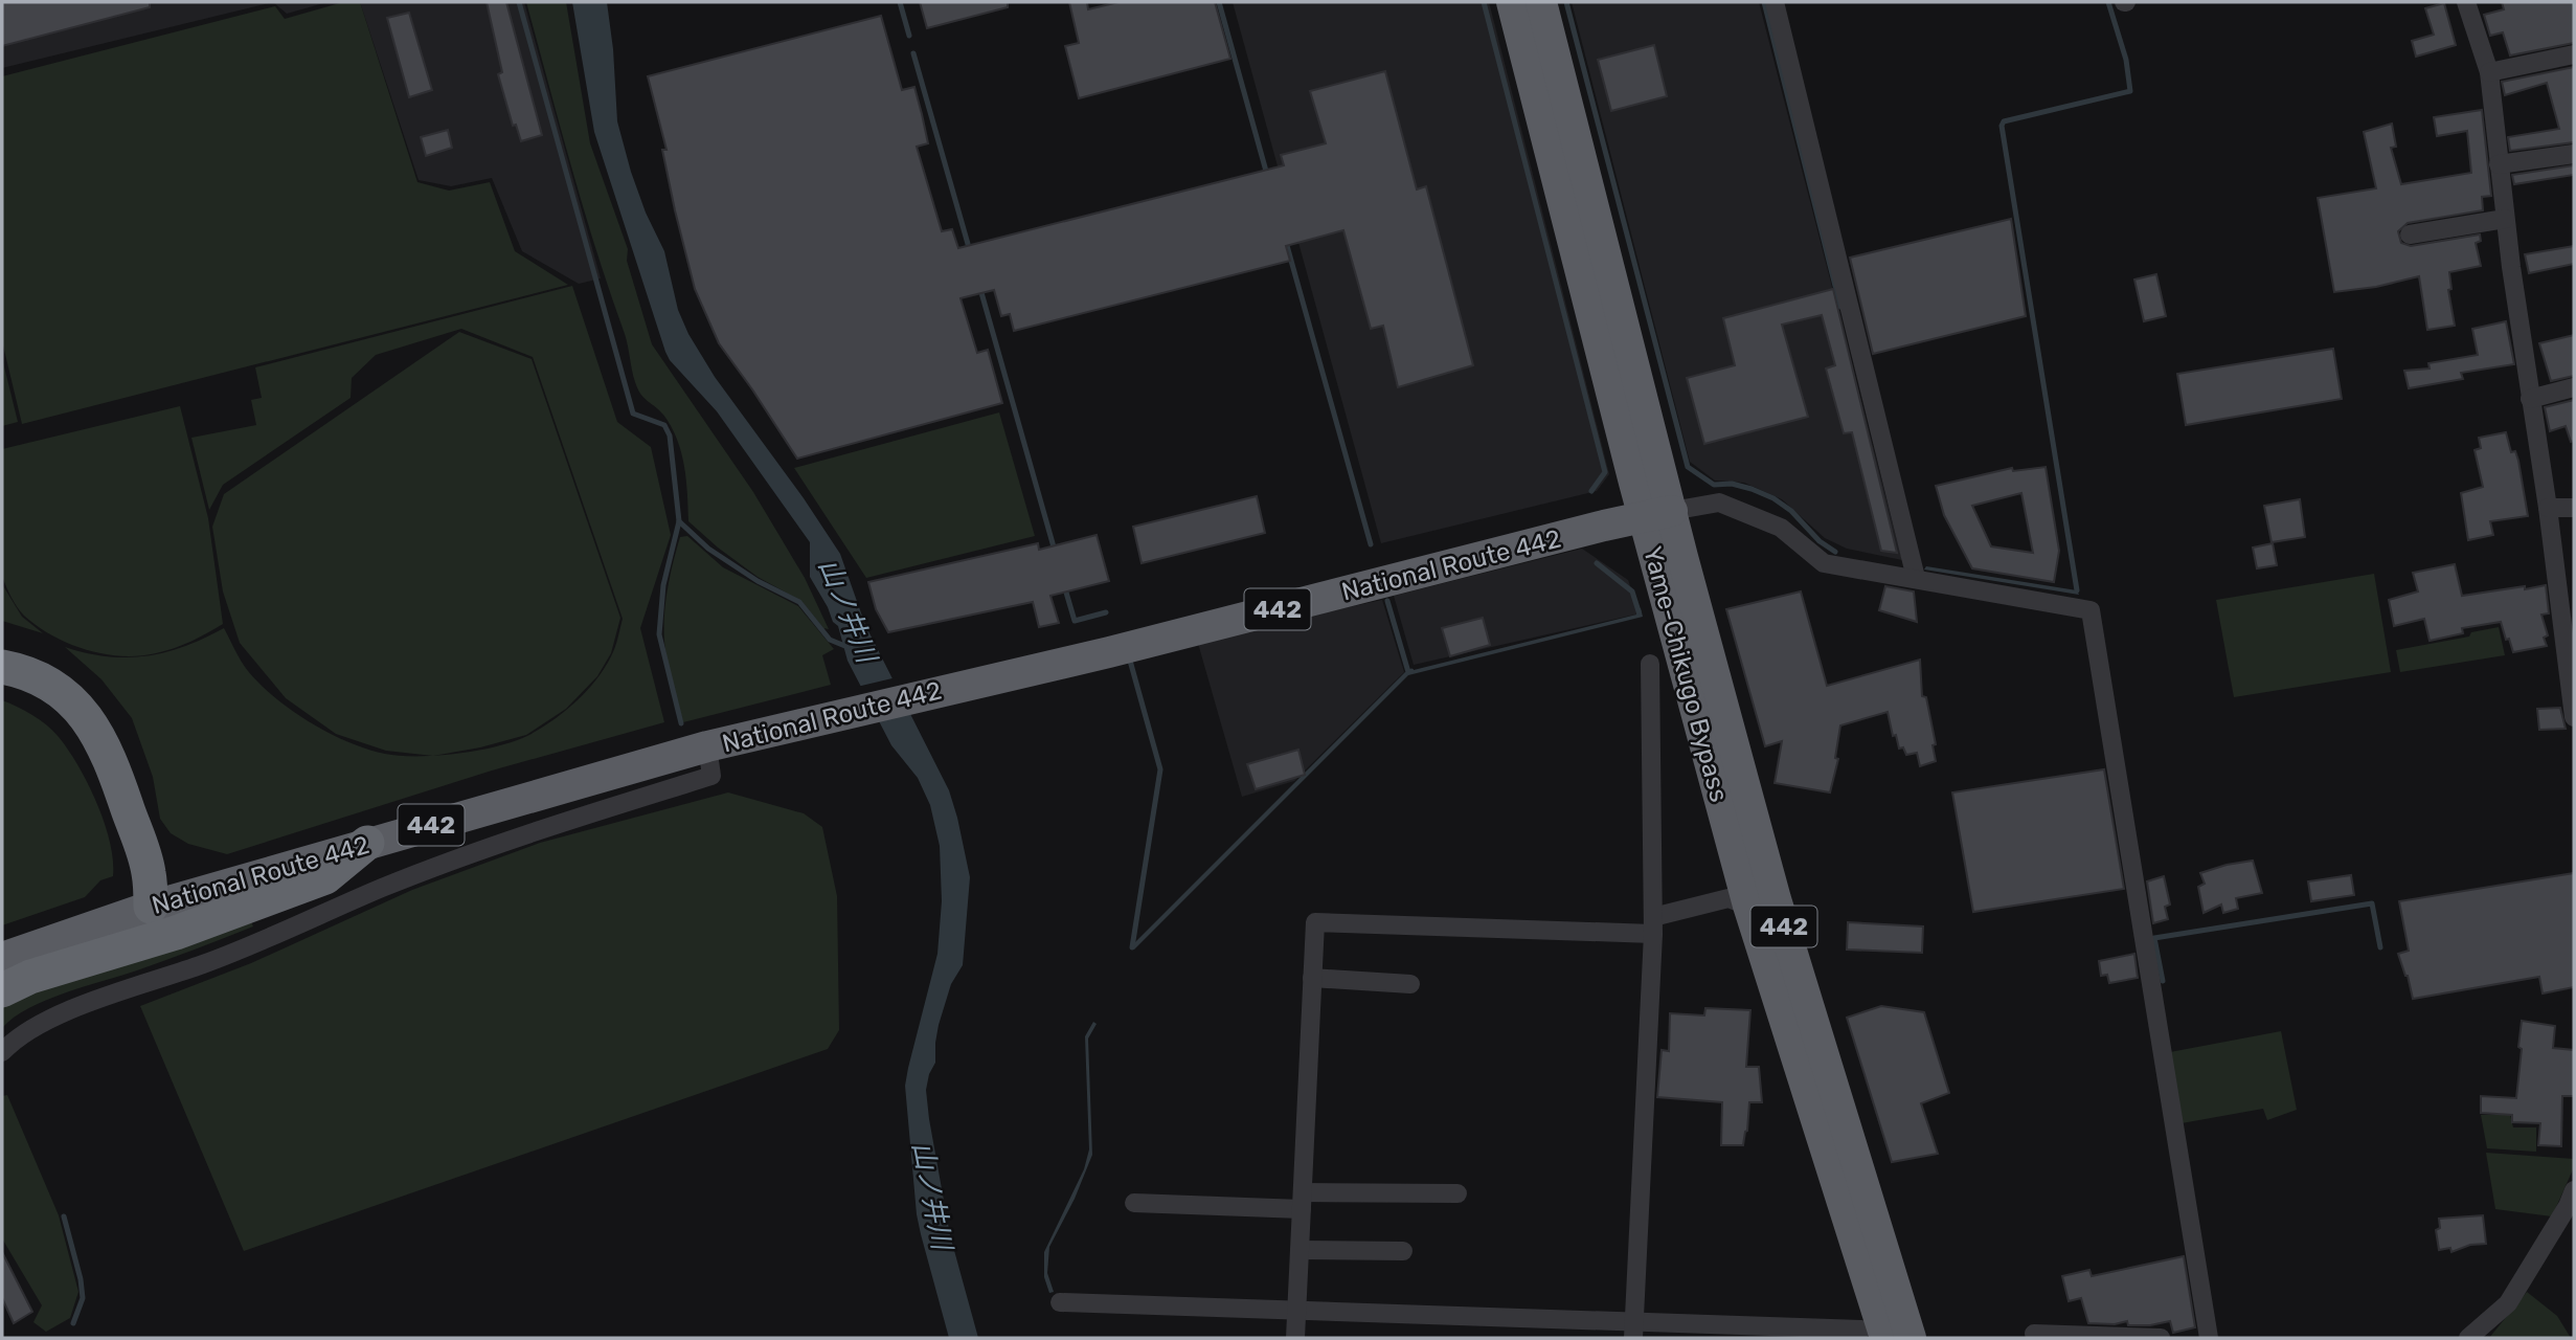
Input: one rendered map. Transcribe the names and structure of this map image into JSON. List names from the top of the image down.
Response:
{
  "streets": {
    "highway": ["National Route 442", "442", "Yame-Chikugo Bypass"]
  },
  "crossings": [
    ["National Route 442", "Yame-Chikugo Bypass"]
  ],
  "water": ["山ノ井川"]
}
